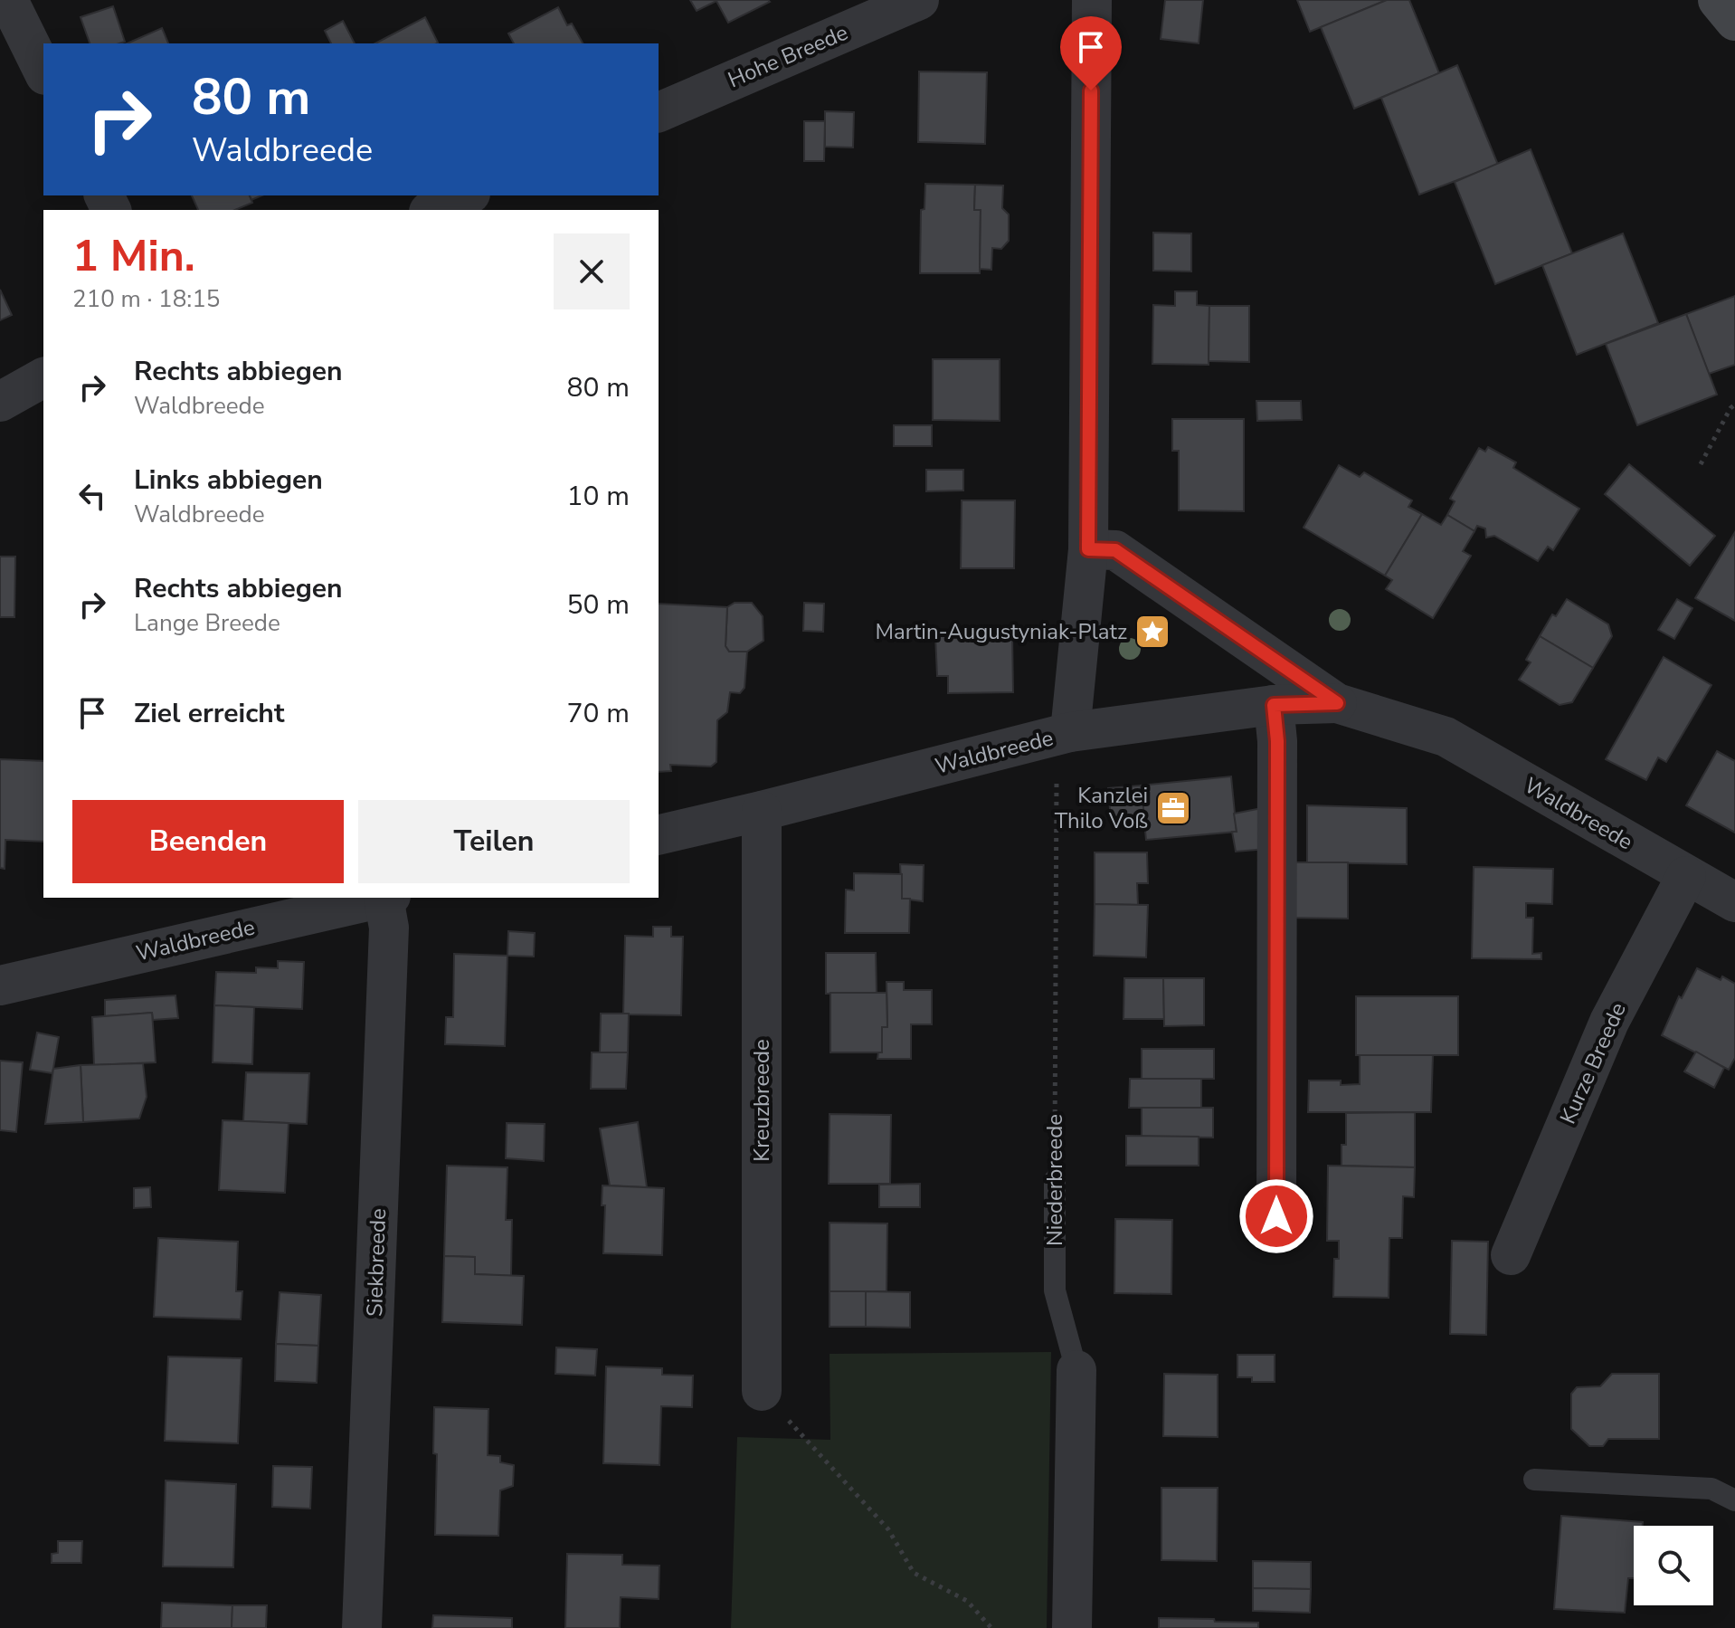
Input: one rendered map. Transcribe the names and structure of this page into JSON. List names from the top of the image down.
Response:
{
  "streets": {
    "street": [
      "Hohe Breede",
      "Waldbreede",
      "Kurze Breede",
      "Kreuzbreede",
      "Niederbreede",
      "Siekbreede"
    ]
  },
  "crossings": [
    ["Waldbreede", "Kurze Breede"],
    ["Waldbreede", "Kreuzbreede"],
    ["Waldbreede", "Niederbreede"]
  ],
  "places": {
    "place": ["Martin-Augustyniak-Platz"],
    "office": ["Kanzlei Thilo Voß"]
  },
  "page": {
    "turn": ["80 m", "Waldbreede"],
    "heading": ["1 Min.", "210 m · 18:15"],
    "list": [
      {
        "name": "Rechts abbiegen",
        "note": "Waldbreede",
        "value": "80 m"
      },
      {
        "name": "Links abbiegen",
        "note": "Waldbreede",
        "value": "10 m"
      },
      {
        "name": "Rechts abbiegen",
        "note": "Lange Breede",
        "value": "50 m"
      },
      {
        "name": "Ziel erreicht",
        "value": "70 m"
      }
    ],
    "buttons": ["Beenden", "Teilen"]
  }
}
